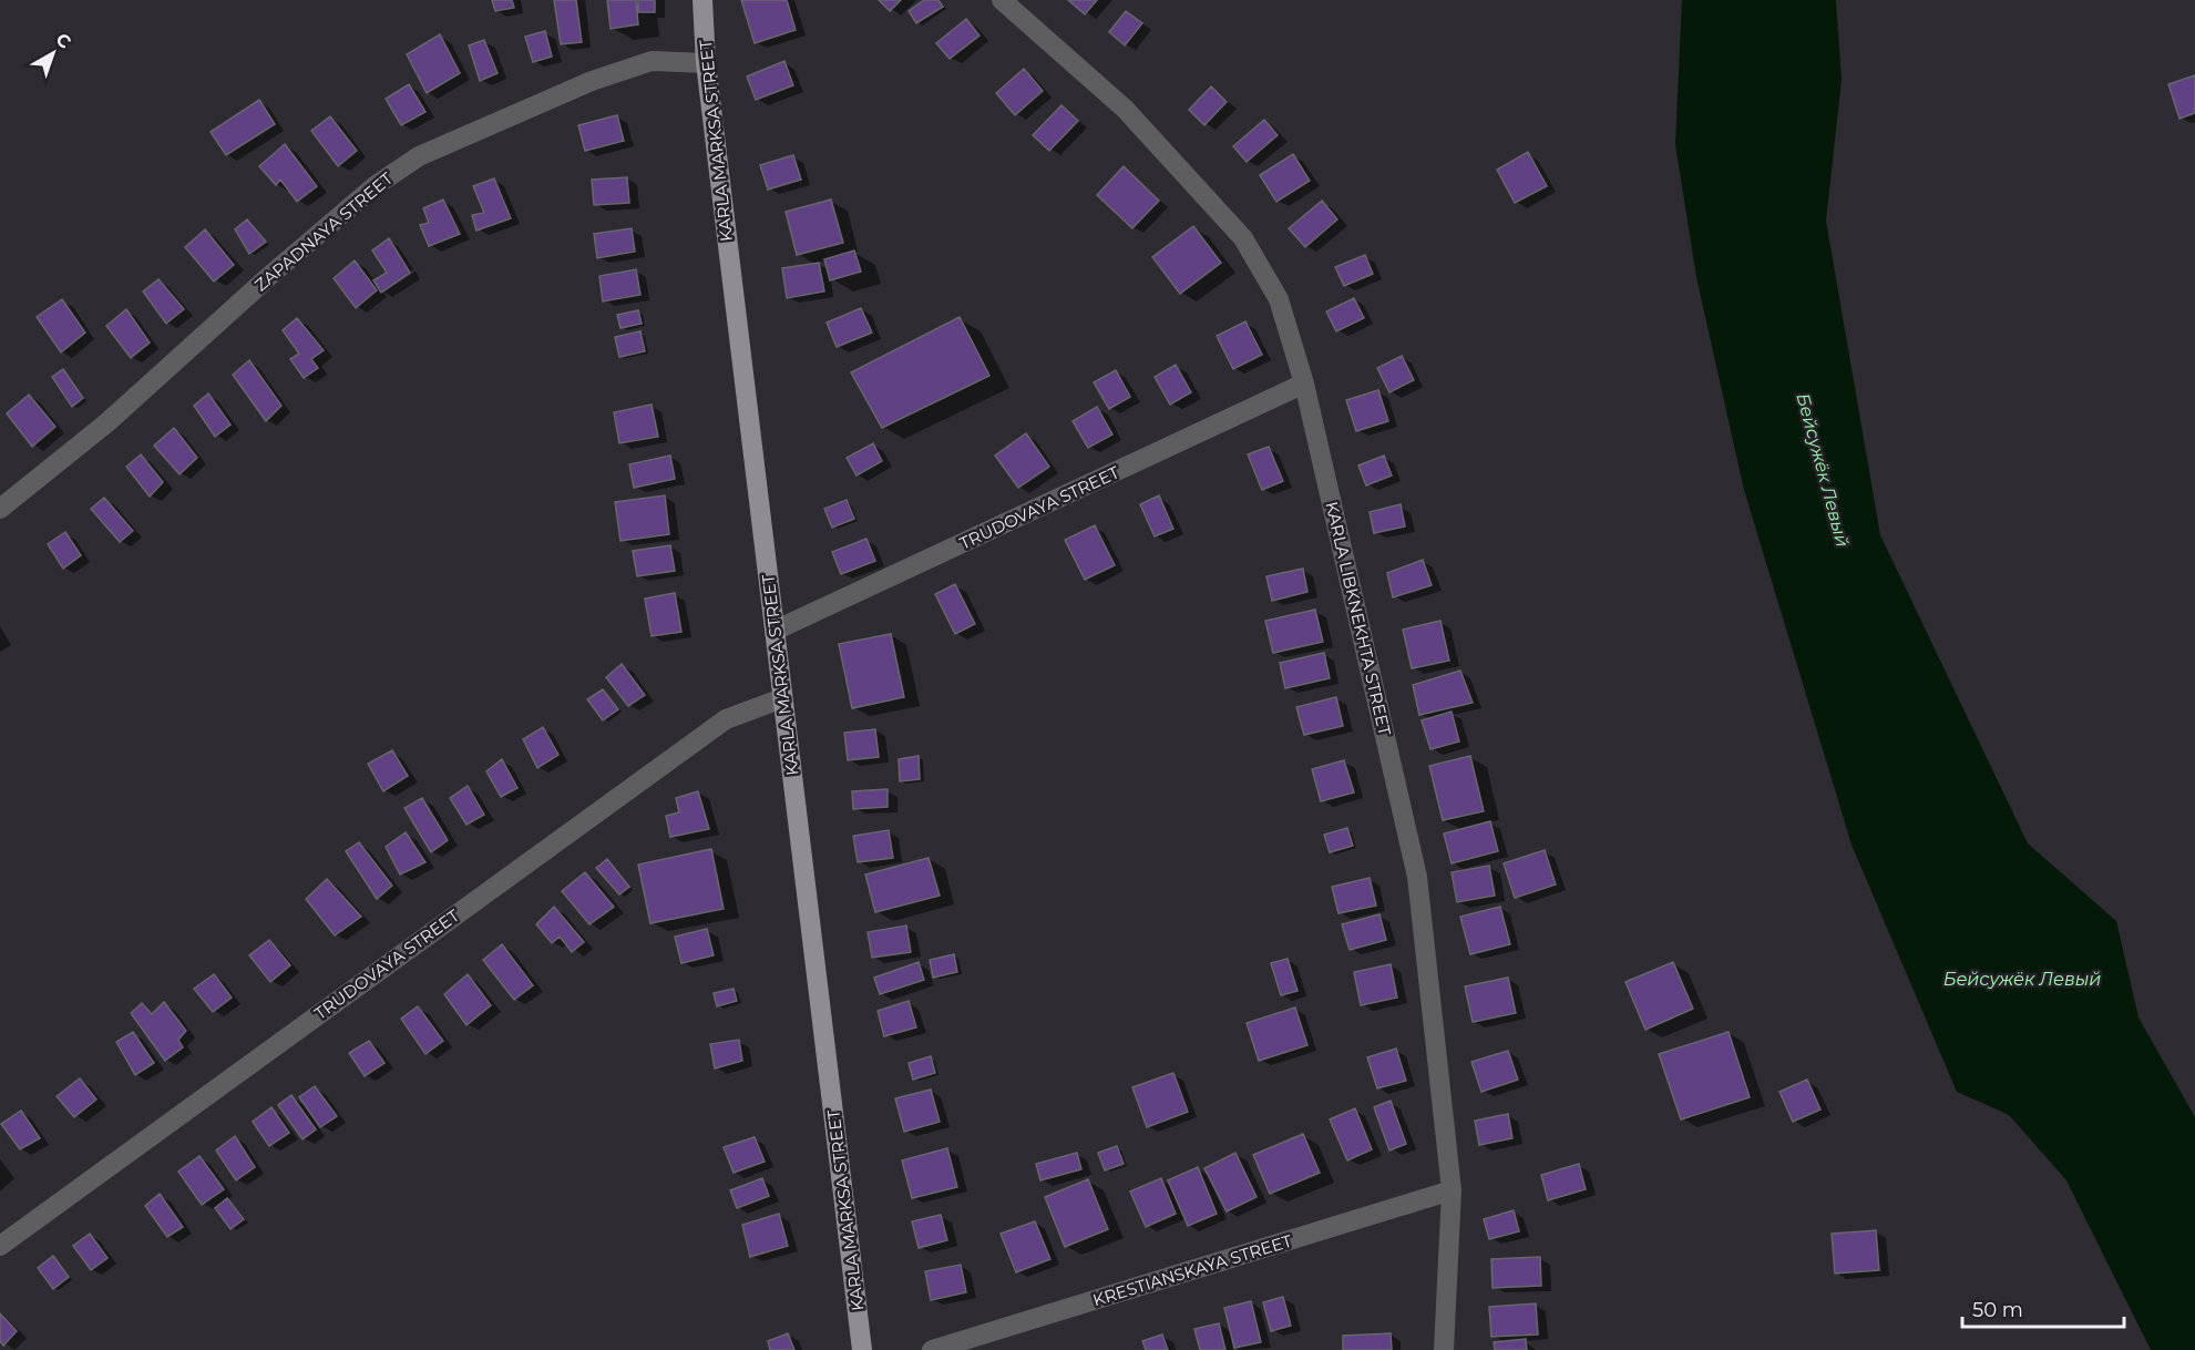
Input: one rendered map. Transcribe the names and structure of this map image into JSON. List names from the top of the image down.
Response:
{
  "streets": {
    "main road": ["KARLA MARKSA STREET"],
    "street": [
      "ZAPADNAYA STREET",
      "TRUDOVAYA STREET",
      "KARLA LIBKNEKHTA STREET",
      "KRESTIANSKAYA STREET"
    ]
  },
  "crossings": [
    ["KARLA MARKSA STREET", "ZAPADNAYA STREET"],
    ["KARLA MARKSA STREET", "TRUDOVAYA STREET"],
    ["TRUDOVAYA STREET", "KARLA LIBKNEKHTA STREET"],
    ["KARLA LIBKNEKHTA STREET", "KRESTIANSKAYA STREET"]
  ],
  "water": ["Бейсужёк Левый"],
  "scale_bar": "50 m",
  "north": "top right"
}
